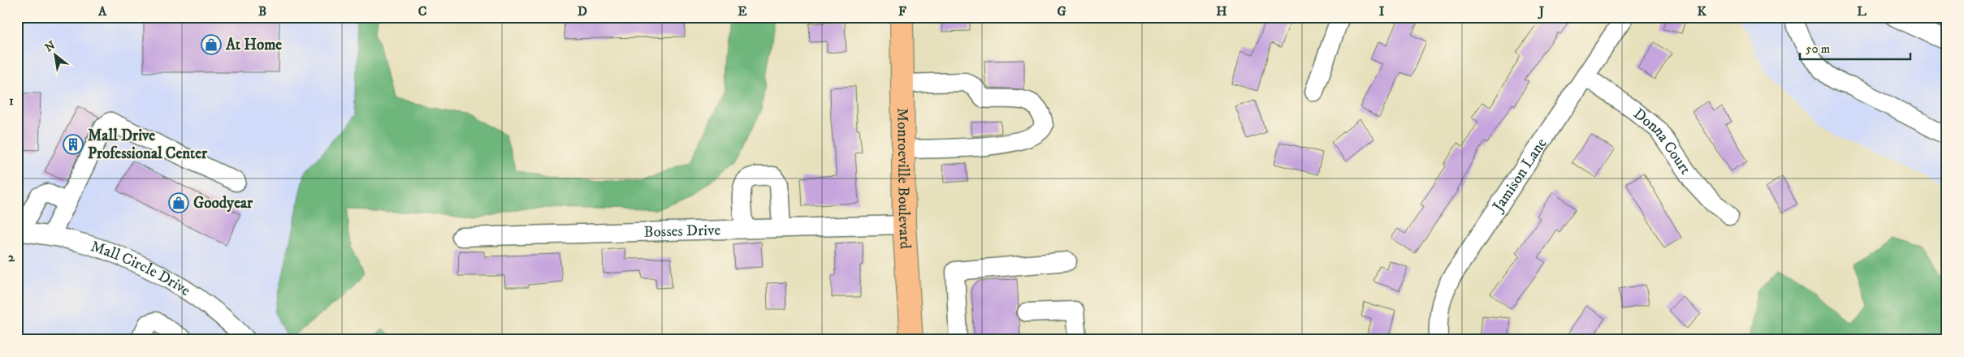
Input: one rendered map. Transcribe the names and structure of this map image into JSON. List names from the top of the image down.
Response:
{
  "streets": {
    "main road": ["Monroeville Boulevard"],
    "street": [
      "Donna Court",
      "Jamison Lane",
      "Bosses Drive",
      "Mall Circle Drive"
    ]
  },
  "crossings": [
    ["Donna Court", "Jamison Lane"],
    ["Monroeville Boulevard", "Bosses Drive"]
  ],
  "places": {
    "shop": ["At Home", "Goodyear"],
    "building": ["Mall Drive Professional Center"]
  },
  "scale_bar": "50 m",
  "north": "top left",
  "grid": {
    "columns": [
      "A",
      "B",
      "C",
      "D",
      "E",
      "F",
      "G",
      "H",
      "I",
      "J",
      "K",
      "L"
    ],
    "rows": ["1", "2"]
  }
}
